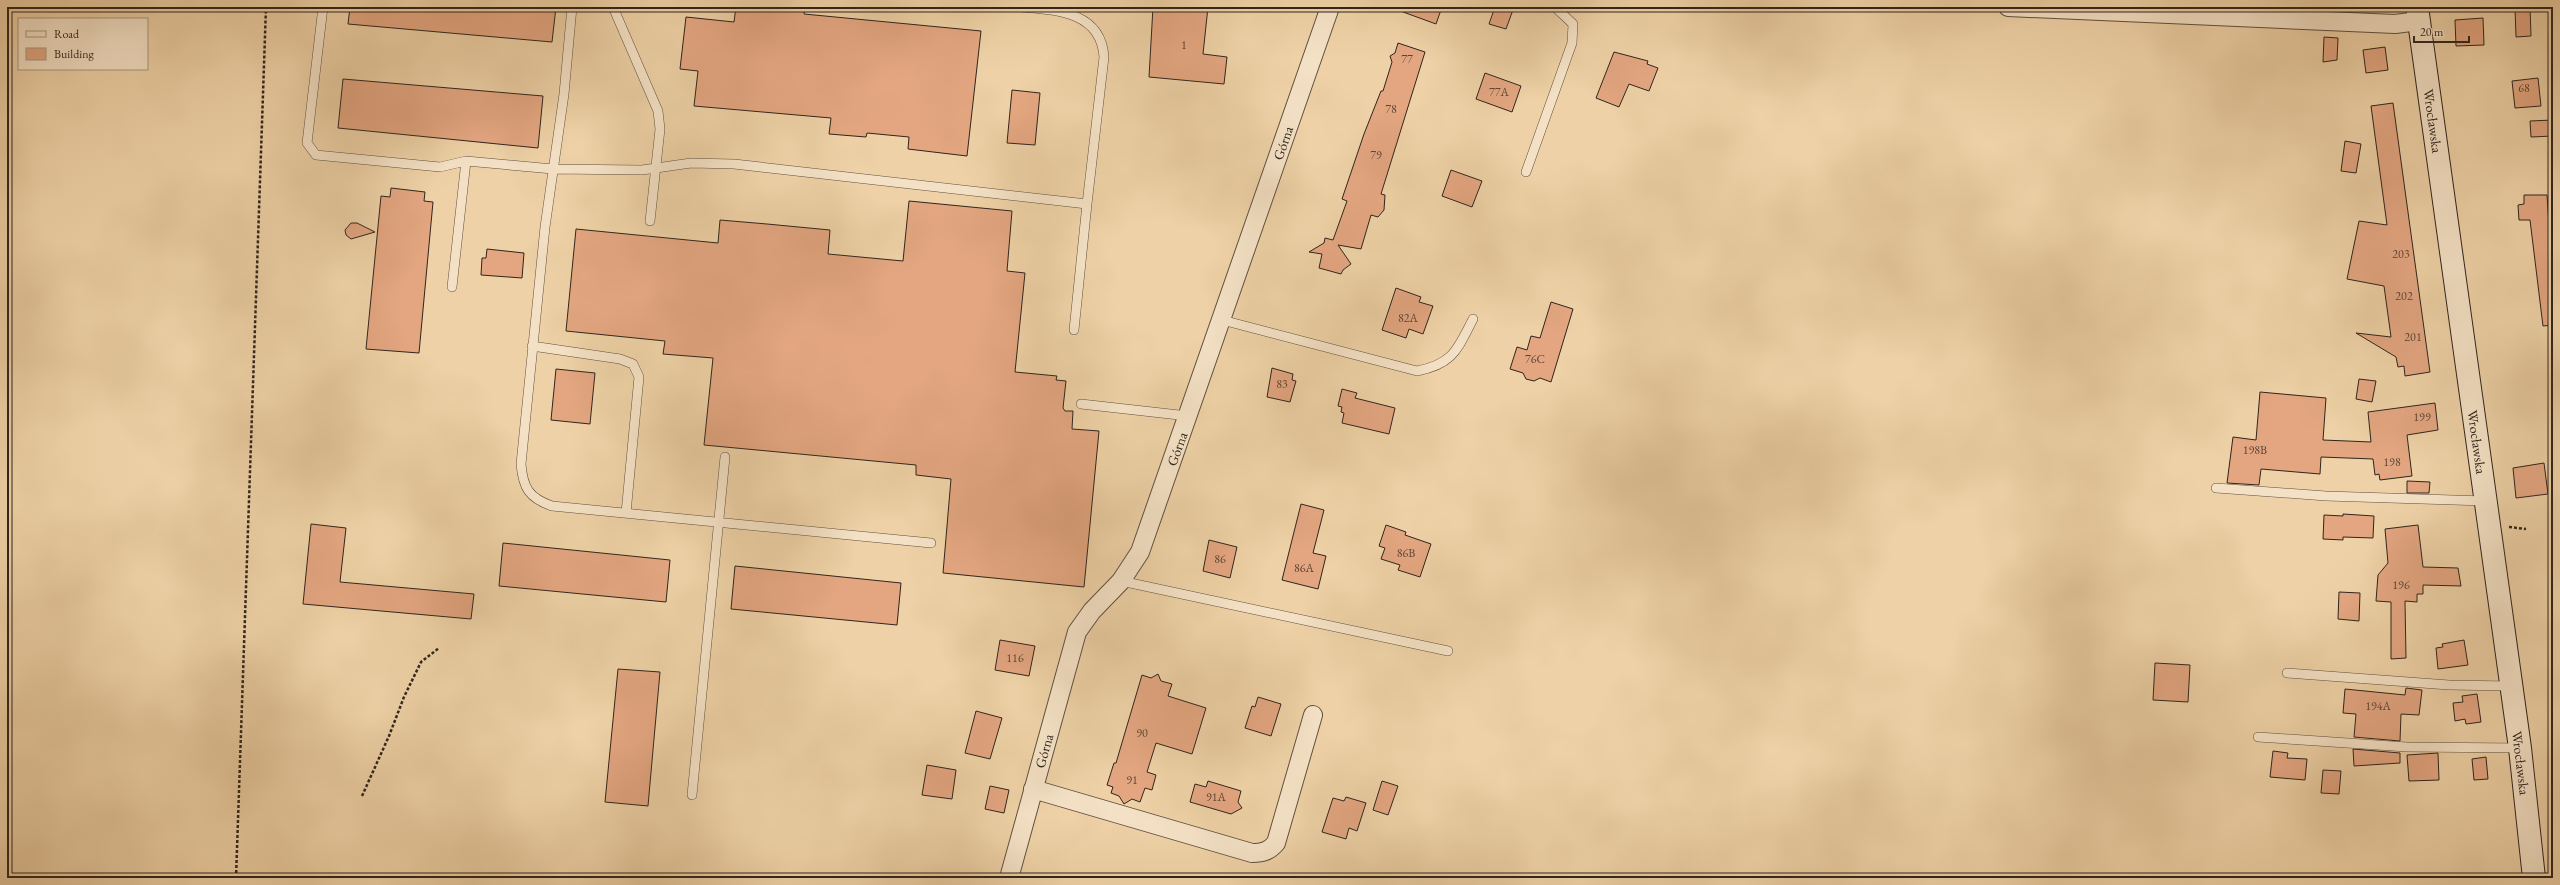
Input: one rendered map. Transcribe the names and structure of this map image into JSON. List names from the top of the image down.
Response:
{
  "streets": {
    "street": ["Wrocławska", "Górna"]
  },
  "house_numbers": [
    "1",
    "77",
    "68",
    "77A",
    "78",
    "79",
    "203",
    "202",
    "82A",
    "201",
    "76C",
    "83",
    "199",
    "198B",
    "198",
    "86B",
    "86",
    "86A",
    "196",
    "116",
    "194A",
    "90",
    "91",
    "91A"
  ],
  "legend": ["Road", "Building"],
  "scale_bar": "20 m"
}
